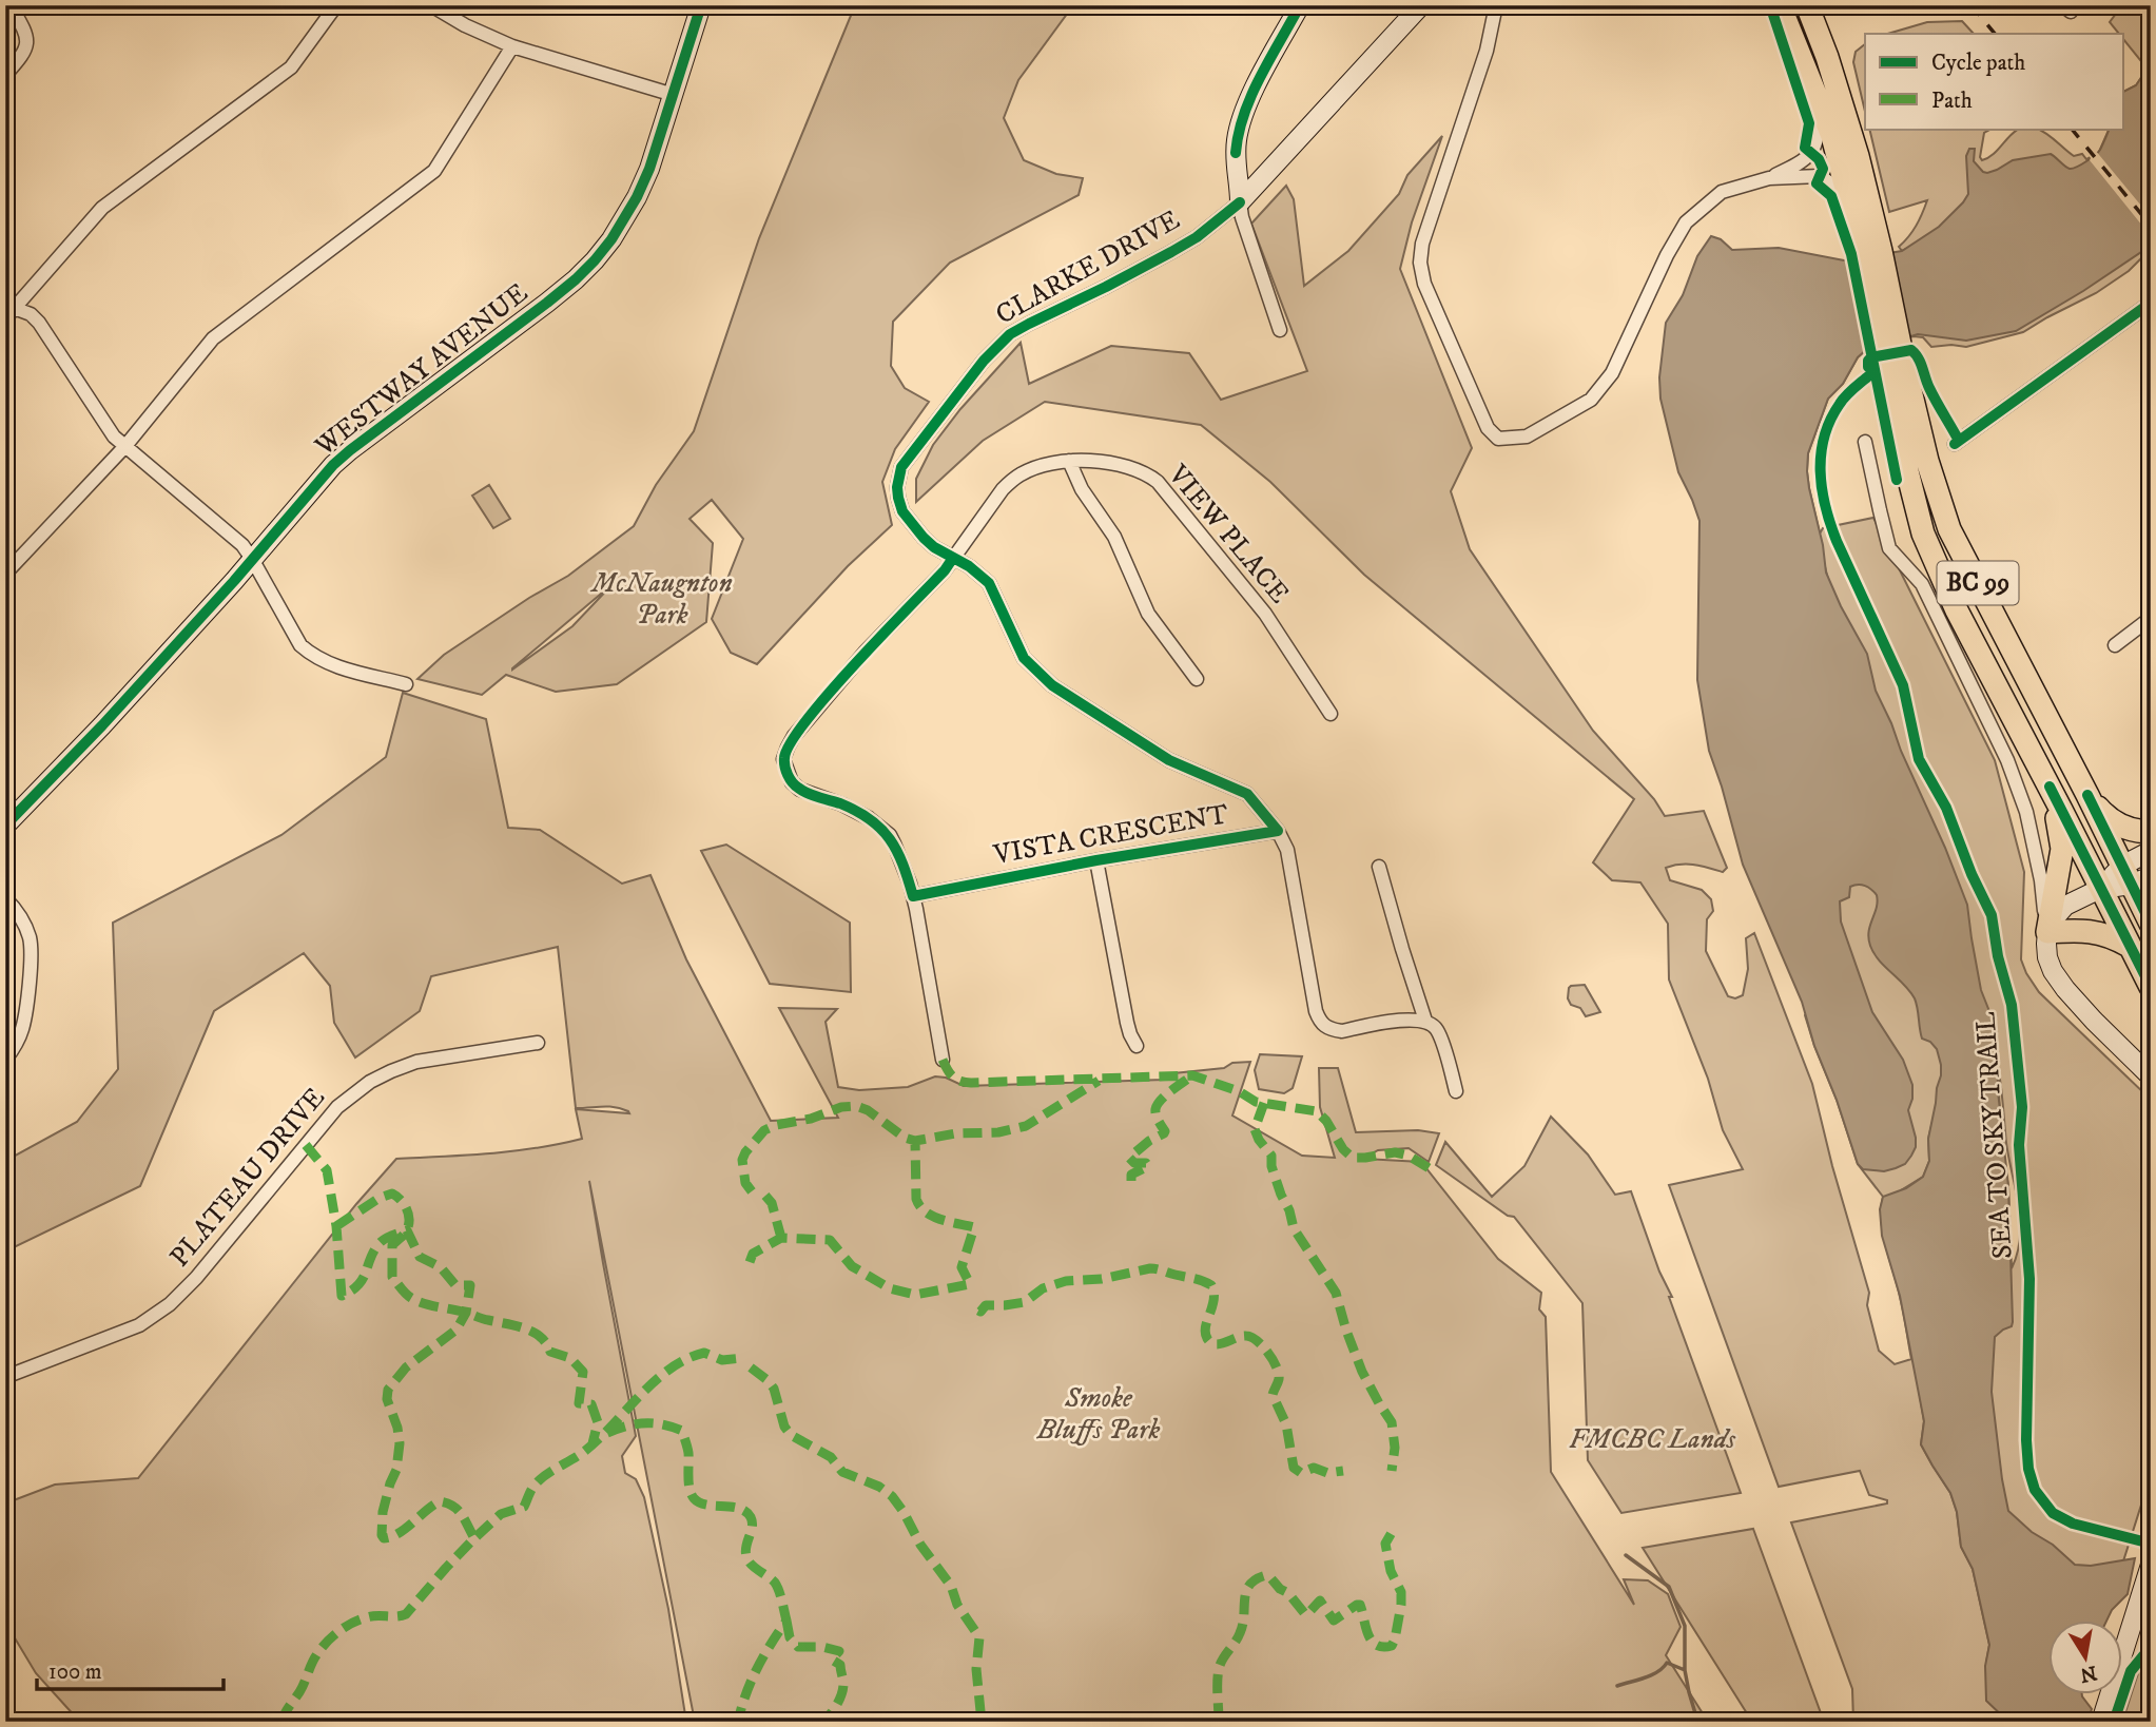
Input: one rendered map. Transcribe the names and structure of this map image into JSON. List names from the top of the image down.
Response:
{
  "streets": {
    "highway": ["BC 99"],
    "street": [
      "CLARKE DRIVE",
      "WESTWAY AVENUE",
      "VIEW PLACE",
      "VISTA CRESCENT",
      "PLATEAU DRIVE"
    ],
    "cycle path": ["SEA TO SKY TRAIL"]
  },
  "crossings": [
    ["CLARKE DRIVE", "VIEW PLACE"],
    ["CLARKE DRIVE", "VISTA CRESCENT"],
    ["VIEW PLACE", "VISTA CRESCENT"]
  ],
  "parks": ["McNaugnton Park", "Smoke Bluffs Park", "FMCBC Lands"],
  "legend": ["Cycle path", "Path"],
  "scale_bar": "100 m",
  "north": "bottom"
}
